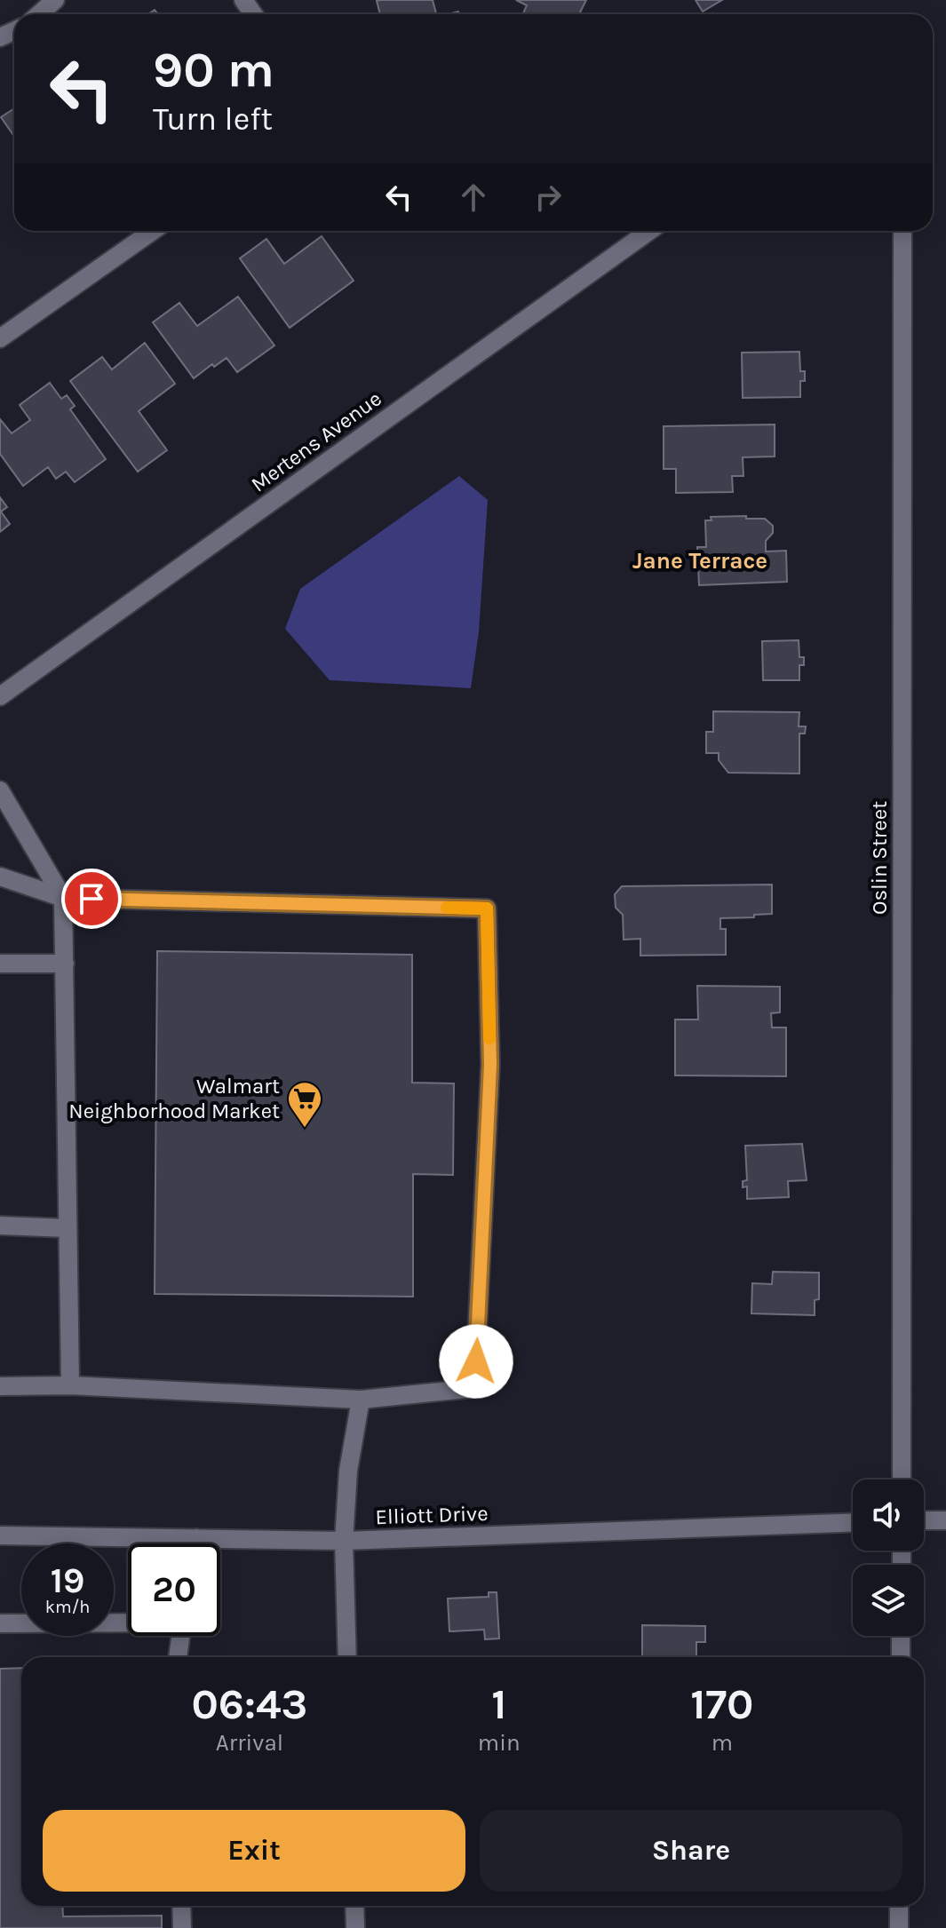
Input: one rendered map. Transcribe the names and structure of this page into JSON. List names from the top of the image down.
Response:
{
  "streets": {
    "street": ["Mertens Avenue", "Oslin Street", "Elliott Drive"]
  },
  "districts": ["Jane Terrace"],
  "places": {
    "supermarket": ["Walmart Neighborhood Market"]
  },
  "page": {
    "turn": ["90 m", "Turn left"],
    "speed": "19 km/h",
    "limit": "20",
    "eta": [
      "06:43",
      "Arrival",
      "1",
      "min",
      "170",
      "m"
    ],
    "buttons": ["Exit", "Share"]
  }
}
